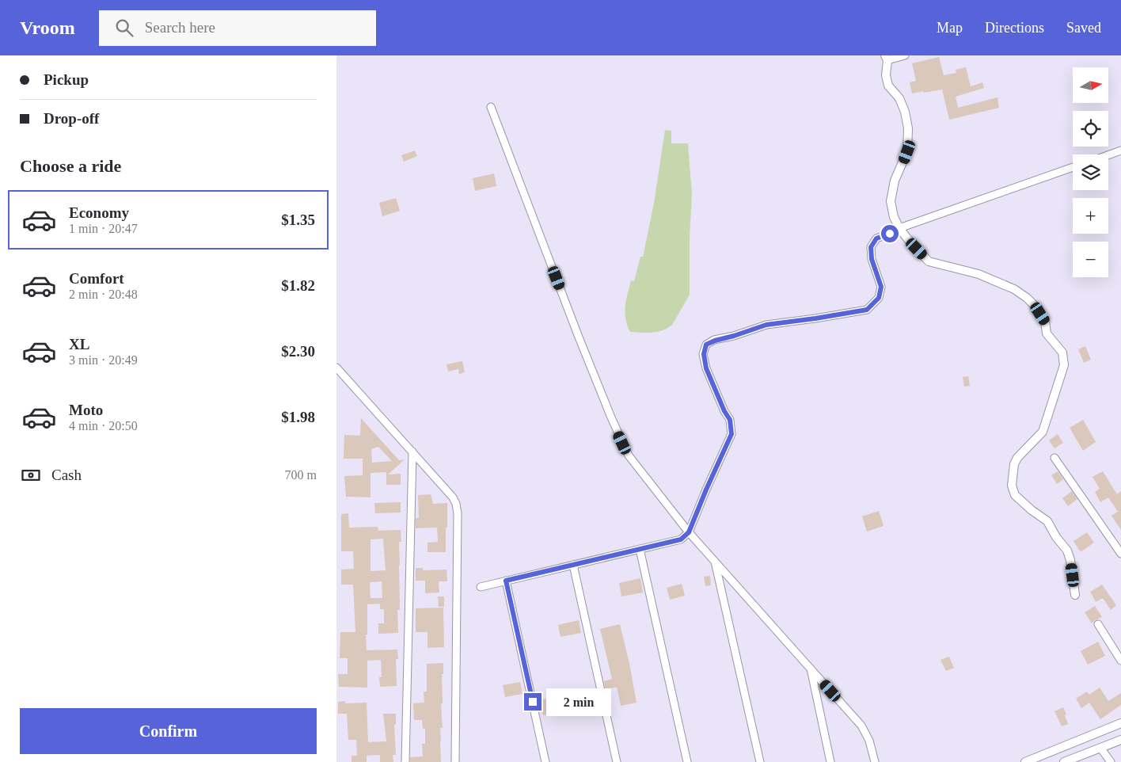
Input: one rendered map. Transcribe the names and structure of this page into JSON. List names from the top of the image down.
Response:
{
  "north": "right",
  "page": {
    "header": "Vroom",
    "search": "Search here",
    "nav": ["Map", "Directions", "Saved"],
    "banner": ["Pickup", "Drop-off"],
    "map_buttons": ["+", "−"],
    "heading": "Choose a ride",
    "list": [
      {
        "name": "Economy",
        "note": "1 min · 20:47",
        "value": "$1.35"
      },
      {
        "name": "Comfort",
        "note": "2 min · 20:48",
        "value": "$1.82"
      },
      {
        "name": "XL",
        "note": "3 min · 20:49",
        "value": "$2.30"
      },
      {
        "name": "Moto",
        "note": "4 min · 20:50",
        "value": "$1.98"
      }
    ],
    "pay": ["Cash", "700 m"],
    "bubble": "2 min",
    "buttons": "Confirm"
  }
}
